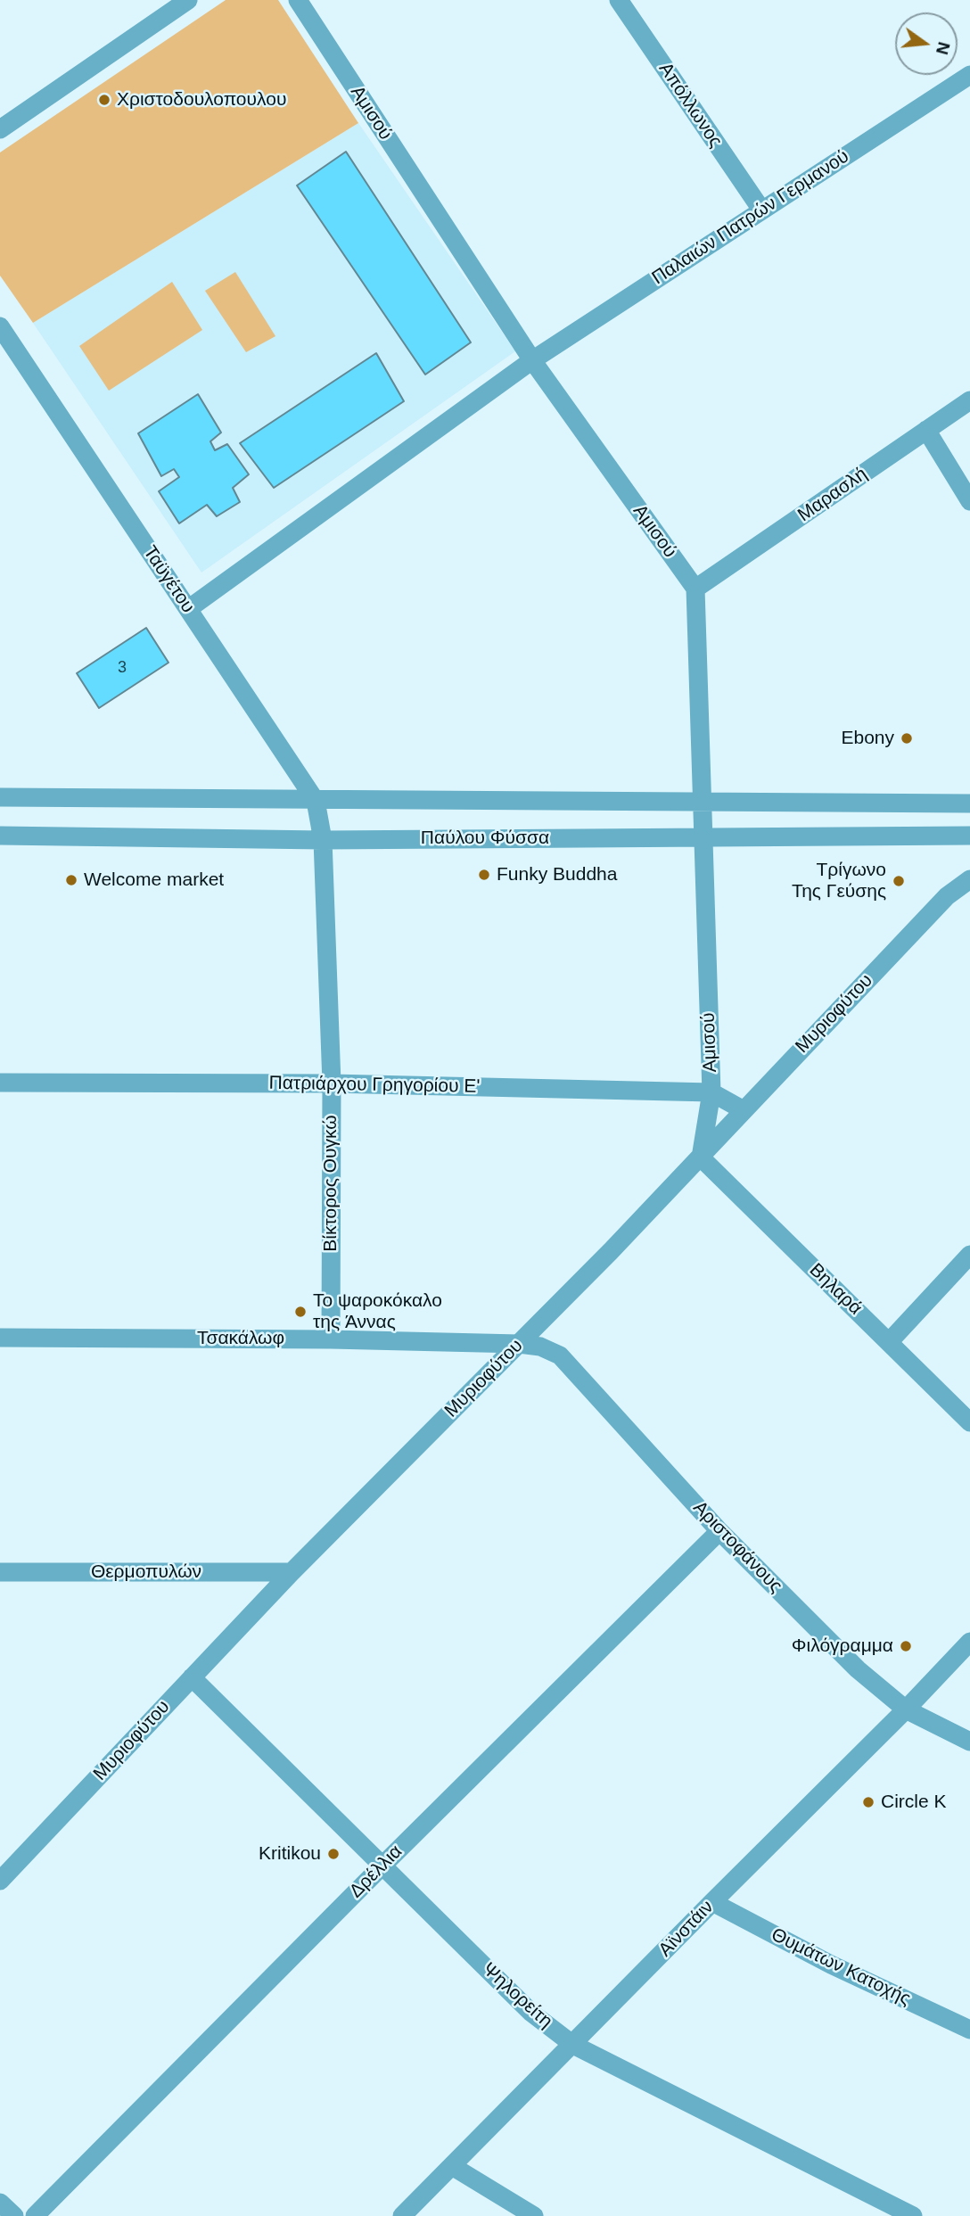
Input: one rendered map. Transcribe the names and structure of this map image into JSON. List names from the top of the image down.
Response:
{
  "streets": {
    "street": [
      "Απόλλωνος",
      "Αμισού",
      "Παλαιών Πατρών Γερμανού",
      "Μαρασλή",
      "Ταϋγέτου",
      "Παύλου Φύσσα",
      "Μυριοφύτου",
      "Πατριάρχου Γρηγορίου Ε'",
      "Βίκτορος Ουγκώ",
      "Βηλαρά",
      "Τσακάλωφ",
      "Αριστοφάνους",
      "Θερμοπυλών",
      "Δρέλλια",
      "Αϊνστάιν",
      "Θυμάτων Κατοχής",
      "Ψηλορείτη"
    ]
  },
  "crossings": [
    ["Απόλλωνος", "Παλαιών Πατρών Γερμανού"],
    ["Αμισού", "Παλαιών Πατρών Γερμανού"],
    ["Αμισού", "Μαρασλή"],
    ["Αμισού", "Παύλου Φύσσα"],
    ["Αμισού", "Μυριοφύτου"],
    ["Αμισού", "Πατριάρχου Γρηγορίου Ε'"],
    ["Αμισού", "Βηλαρά"],
    ["Παλαιών Πατρών Γερμανού", "Ταϋγέτου"],
    ["Ταϋγέτου", "Παύλου Φύσσα"],
    ["Ταϋγέτου", "Βίκτορος Ουγκώ"],
    ["Παύλου Φύσσα", "Βίκτορος Ουγκώ"],
    ["Μυριοφύτου", "Πατριάρχου Γρηγορίου Ε'"],
    ["Μυριοφύτου", "Βηλαρά"],
    ["Μυριοφύτου", "Τσακάλωφ"],
    ["Μυριοφύτου", "Αριστοφάνους"],
    ["Μυριοφύτου", "Θερμοπυλών"],
    ["Μυριοφύτου", "Ψηλορείτη"],
    ["Πατριάρχου Γρηγορίου Ε'", "Βίκτορος Ουγκώ"],
    ["Βίκτορος Ουγκώ", "Τσακάλωφ"],
    ["Τσακάλωφ", "Αριστοφάνους"],
    ["Αριστοφάνους", "Δρέλλια"],
    ["Αριστοφάνους", "Αϊνστάιν"],
    ["Δρέλλια", "Ψηλορείτη"],
    ["Αϊνστάιν", "Θυμάτων Κατοχής"],
    ["Αϊνστάιν", "Ψηλορείτη"]
  ],
  "places": [
    "Χριστοδουλοπουλου",
    "Ebony",
    "Funky Buddha",
    "Welcome market",
    "Τρίγωνο Της Γεύσης",
    "Το ψαροκόκαλο της Άννας",
    "Φιλόγραμμα",
    "Circle K",
    "Kritikou"
  ],
  "house_numbers": ["3"],
  "north": "right"
}
